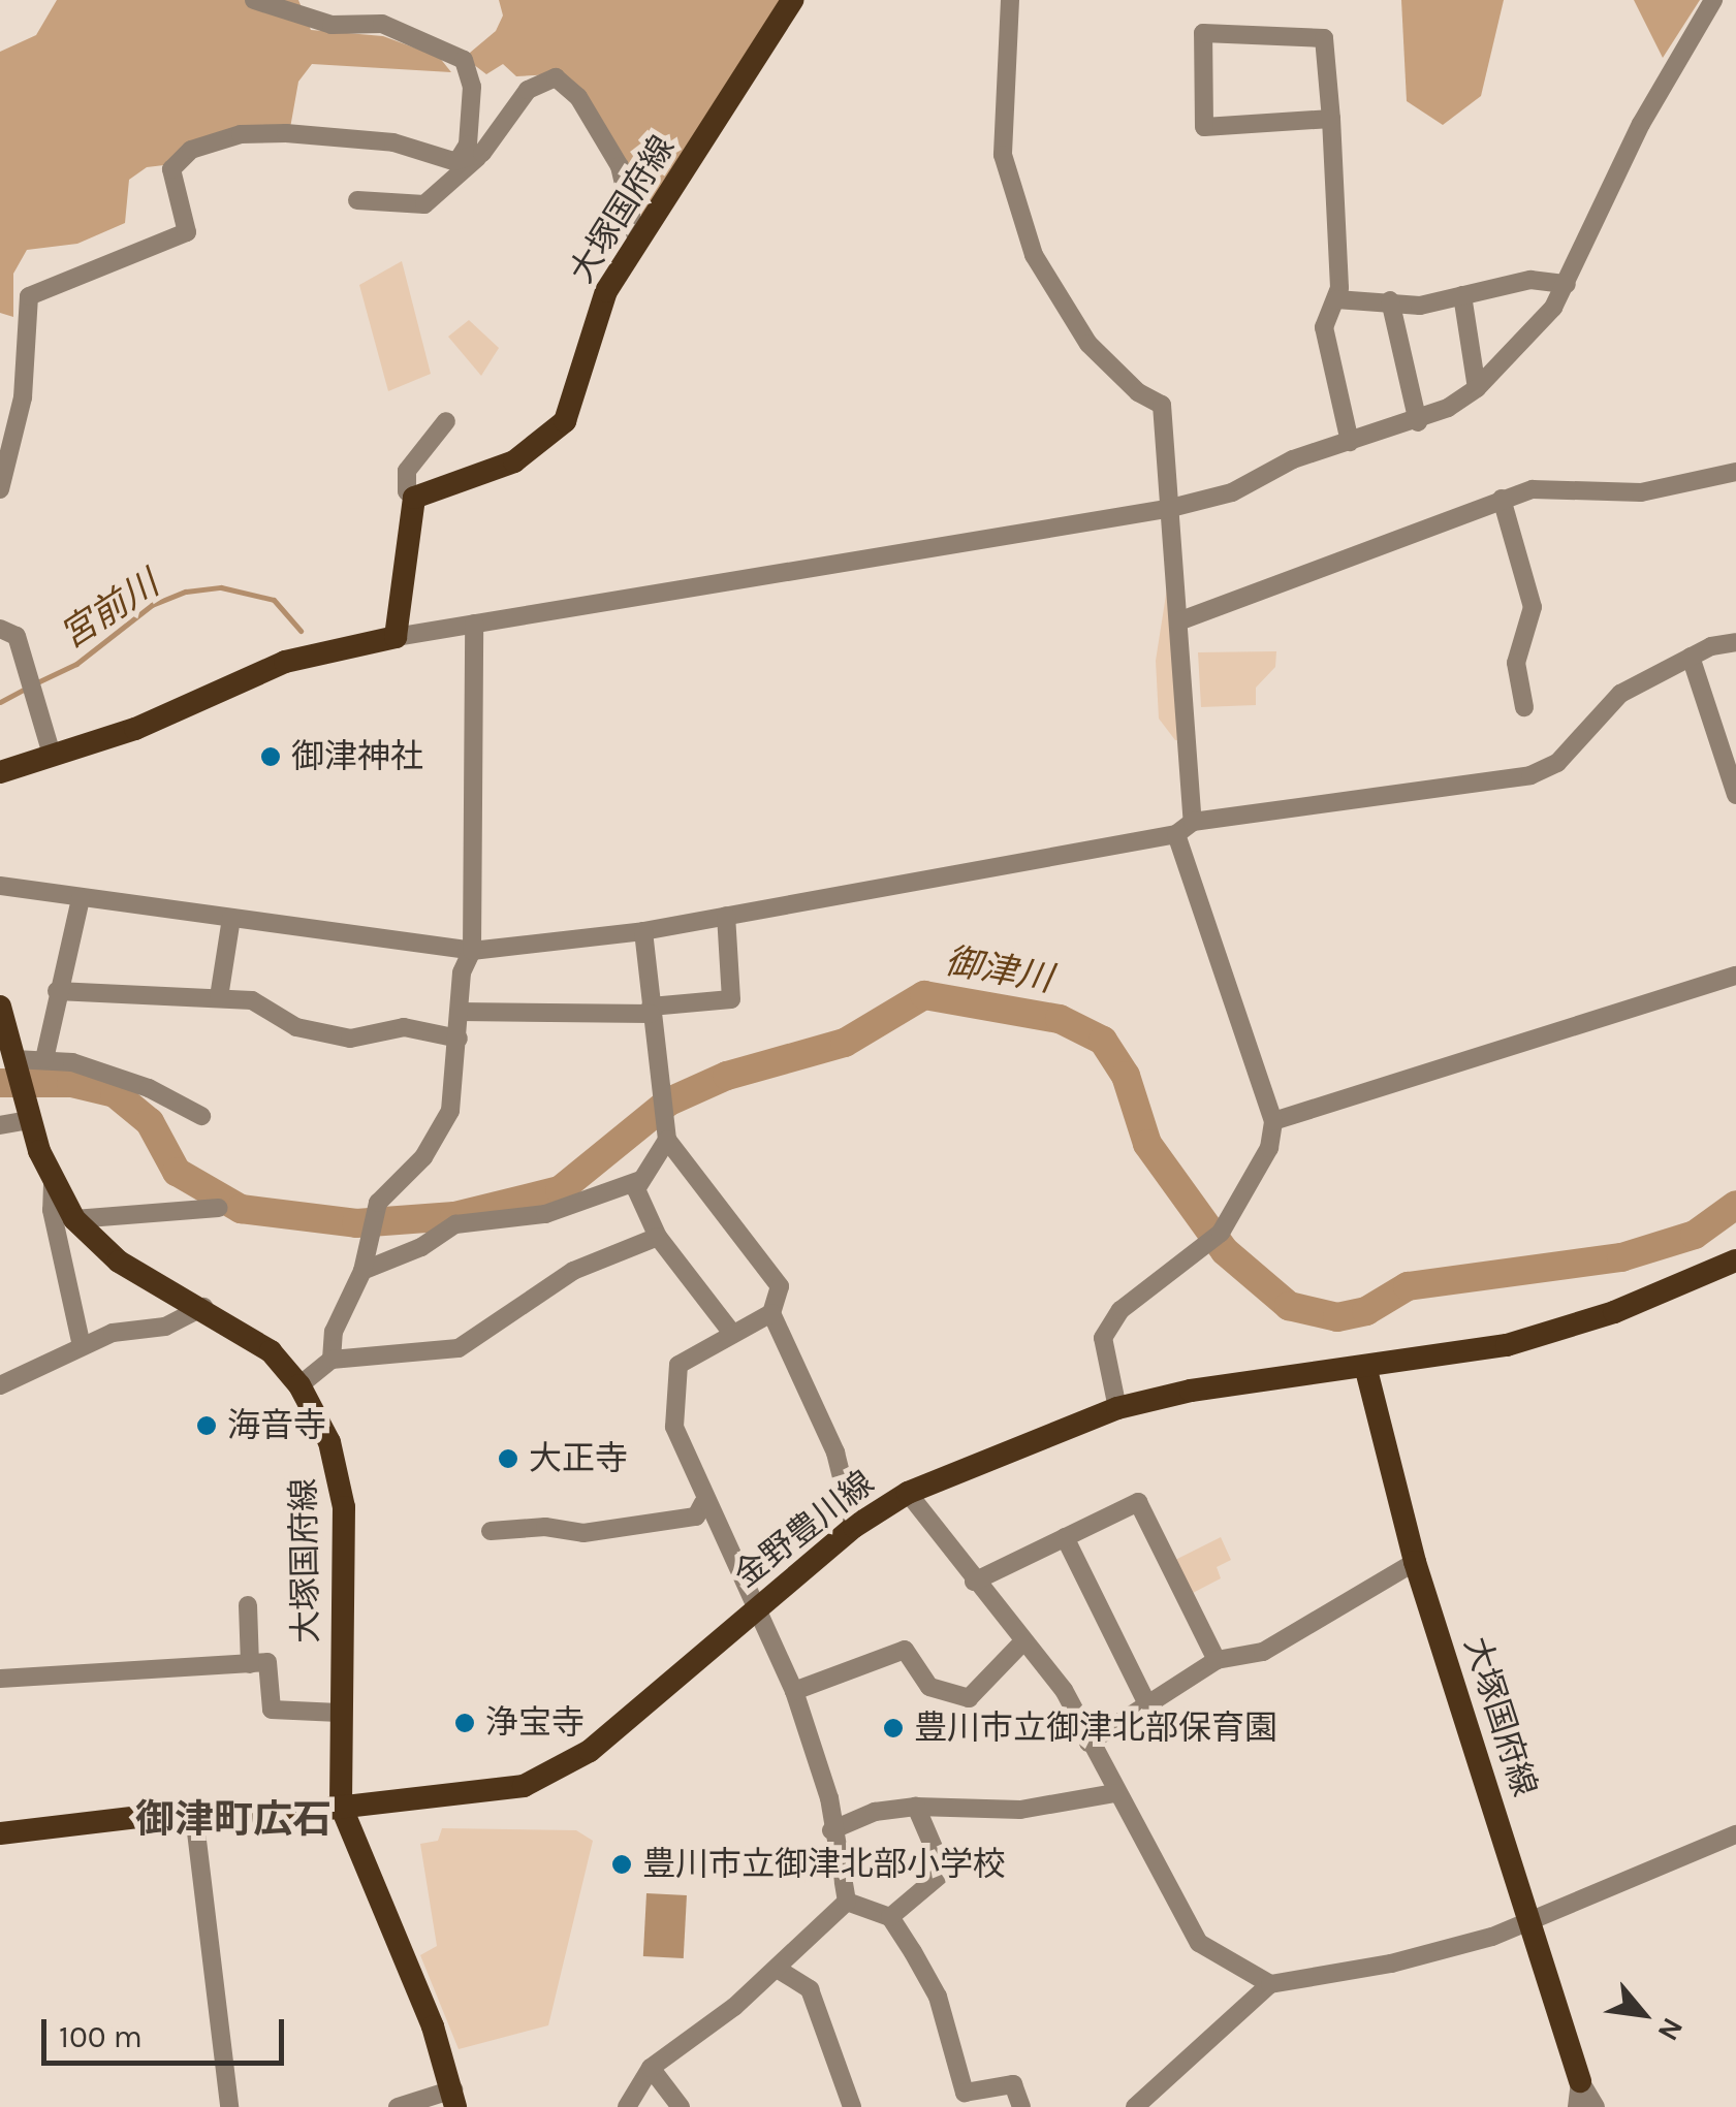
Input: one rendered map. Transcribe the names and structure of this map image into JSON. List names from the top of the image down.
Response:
{
  "streets": {
    "main road": ["大塚国府線", "金野豊川線"]
  },
  "crossings": [
    ["大塚国府線", "金野豊川線"]
  ],
  "districts": ["御津町広石"],
  "water": ["宮前川", "御津川"],
  "places": [
    "御津神社",
    "海音寺",
    "大正寺",
    "浄宝寺",
    "豊川市立御津北部保育園",
    "豊川市立御津北部小学校"
  ],
  "scale_bar": "100 m",
  "north": "bottom right"
}
